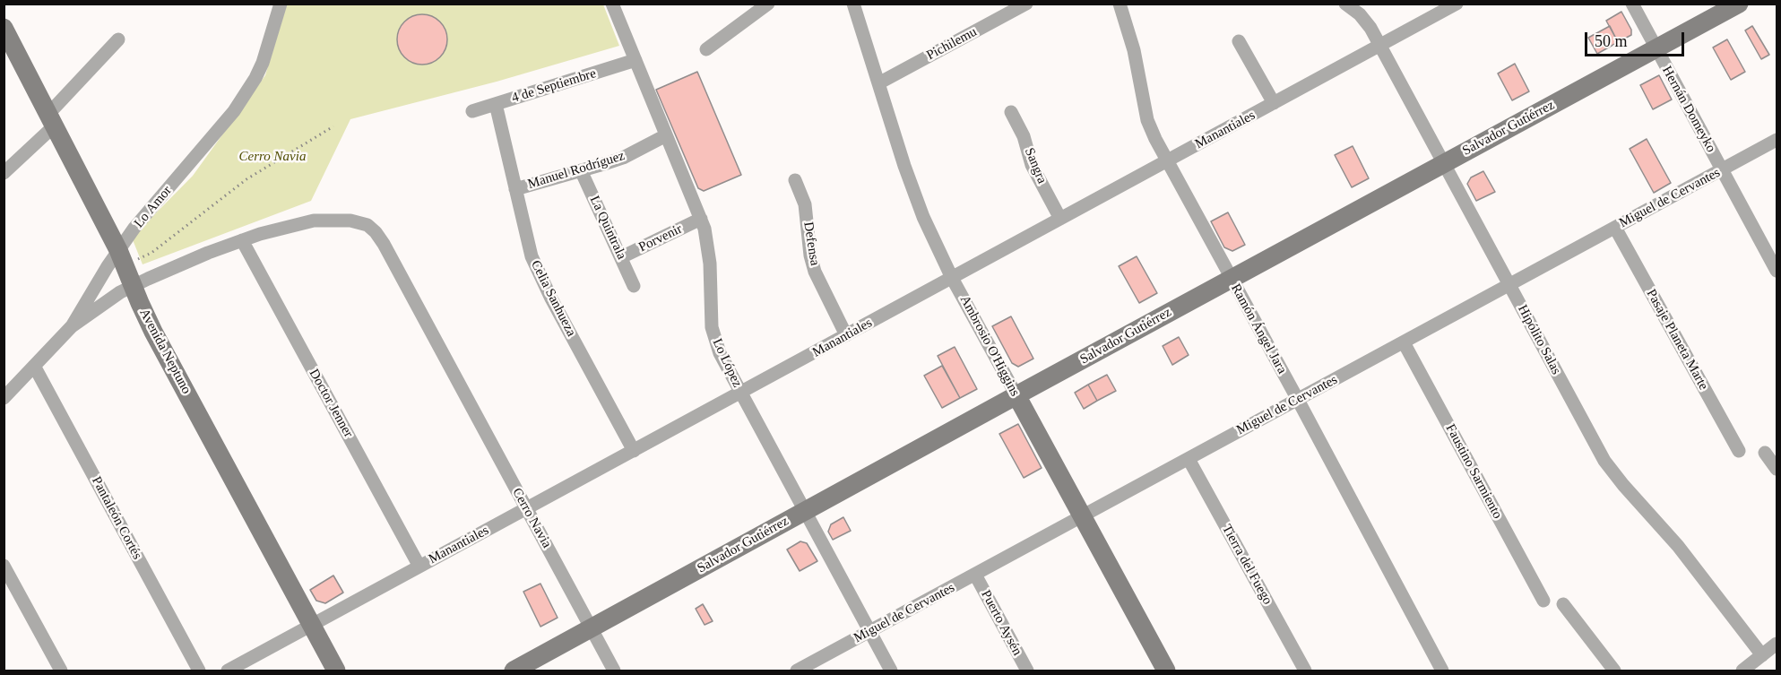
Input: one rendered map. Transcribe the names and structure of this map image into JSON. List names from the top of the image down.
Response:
{
  "streets": {
    "main road": ["Salvador Gutiérrez", "Ambrosio O'Higgins", "Avenida Neptuno"],
    "street": [
      "Pichilemu",
      "4 de Septiembre",
      "Hernán Domeyko",
      "Manantiales",
      "Sangra",
      "Manuel Rodríguez",
      "Miguel de Cervantes",
      "Lo Amor",
      "La Quintrala",
      "Porvenir",
      "Defensa",
      "Celia Sanhueza",
      "Ramón Ángel Jara",
      "Hipólito Salas",
      "Pasaje Planeta Marte",
      "Lo López",
      "Doctor Jenner",
      "Faustino Sarmiento",
      "Pantaleón Cortés",
      "Cerro Navia",
      "Tierra del Fuego",
      "Puerto Aysén"
    ]
  },
  "crossings": [
    ["Pichilemu", "Ambrosio O'Higgins"],
    ["4 de Septiembre", "Celia Sanhueza"],
    ["4 de Septiembre", "Lo López"],
    ["Hernán Domeyko", "Salvador Gutiérrez"],
    ["Hernán Domeyko", "Miguel de Cervantes"],
    ["Salvador Gutiérrez", "Ramón Ángel Jara"],
    ["Salvador Gutiérrez", "Hipólito Salas"],
    ["Salvador Gutiérrez", "Ambrosio O'Higgins"],
    ["Salvador Gutiérrez", "Lo López"],
    ["Salvador Gutiérrez", "Cerro Navia"],
    ["Manantiales", "Sangra"],
    ["Manantiales", "Defensa"],
    ["Manantiales", "Celia Sanhueza"],
    ["Manantiales", "Ramón Ángel Jara"],
    ["Manantiales", "Hipólito Salas"],
    ["Manantiales", "Ambrosio O'Higgins"],
    ["Manantiales", "Avenida Neptuno"],
    ["Manantiales", "Lo López"],
    ["Manantiales", "Doctor Jenner"],
    ["Manantiales", "Cerro Navia"],
    ["Manuel Rodríguez", "La Quintrala"],
    ["Manuel Rodríguez", "Celia Sanhueza"],
    ["Manuel Rodríguez", "Lo López"],
    ["Miguel de Cervantes", "Ramón Ángel Jara"],
    ["Miguel de Cervantes", "Hipólito Salas"],
    ["Miguel de Cervantes", "Pasaje Planeta Marte"],
    ["Miguel de Cervantes", "Ambrosio O'Higgins"],
    ["Miguel de Cervantes", "Lo López"],
    ["Miguel de Cervantes", "Faustino Sarmiento"],
    ["Miguel de Cervantes", "Tierra del Fuego"],
    ["Miguel de Cervantes", "Puerto Aysén"],
    ["Lo Amor", "Avenida Neptuno"],
    ["Lo Amor", "Pantaleón Cortés"],
    ["Lo Amor", "Cerro Navia"],
    ["La Quintrala", "Porvenir"],
    ["Porvenir", "Lo López"],
    ["Avenida Neptuno", "Cerro Navia"],
    ["Doctor Jenner", "Cerro Navia"]
  ],
  "parks": ["Cerro Navia"],
  "scale_bar": "50 m"
}
